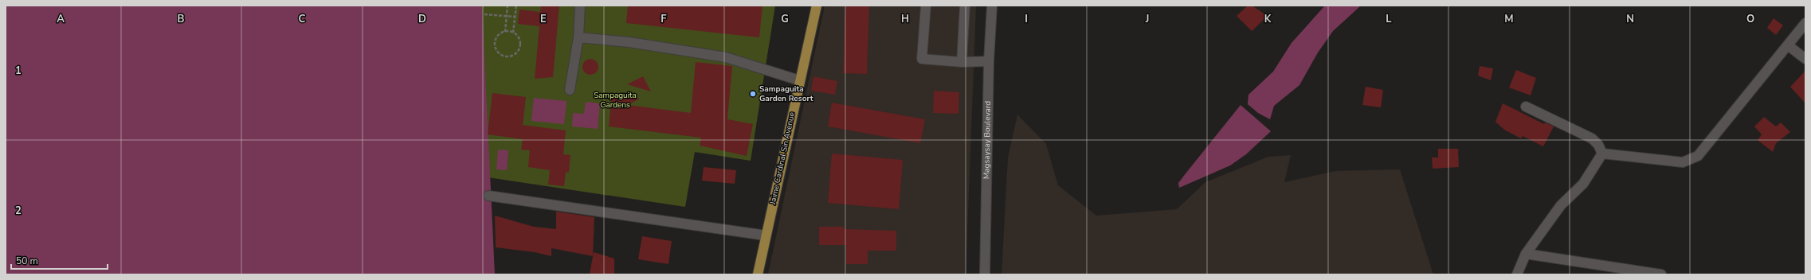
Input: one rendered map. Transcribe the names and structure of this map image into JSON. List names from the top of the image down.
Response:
{
  "streets": {
    "main road": ["Jaime Cardinal Sin Avenue"],
    "street": ["Magsaysay Boulevard"]
  },
  "parks": ["Sampaguita Gardens"],
  "places": ["Sampaguita Garden Resort"],
  "scale_bar": "50 m",
  "grid": {
    "columns": [
      "A",
      "B",
      "C",
      "D",
      "E",
      "F",
      "G",
      "H",
      "I",
      "J",
      "K",
      "L",
      "M",
      "N",
      "O"
    ],
    "rows": ["1", "2"]
  }
}
